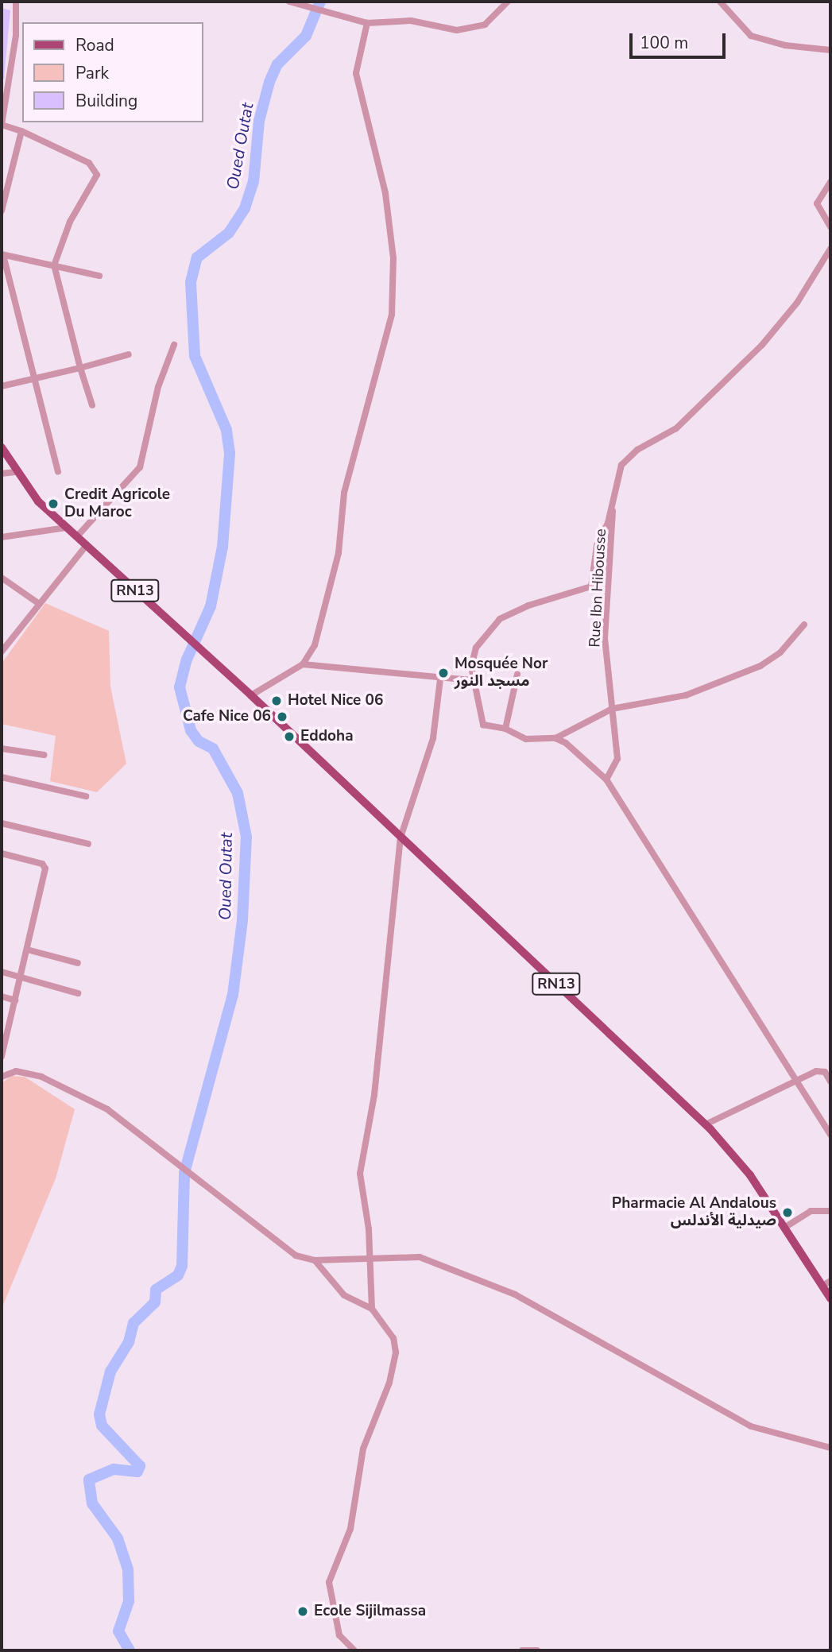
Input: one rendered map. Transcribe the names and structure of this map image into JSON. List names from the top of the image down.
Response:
{
  "streets": {
    "main road": ["RN13"],
    "street": ["Rue Ibn Hibousse"]
  },
  "water": ["Oued Outat"],
  "places": [
    "Credit Agricole Du Maroc",
    "Mosquée Nor مسجد النور",
    "Hotel Nice 06",
    "Cafe Nice 06",
    "Eddoha",
    "Pharmacie Al Andalous صيدلية الأندلس",
    "Ecole Sijilmassa"
  ],
  "legend": ["Road", "Park", "Building"],
  "scale_bar": "100 m"
}
